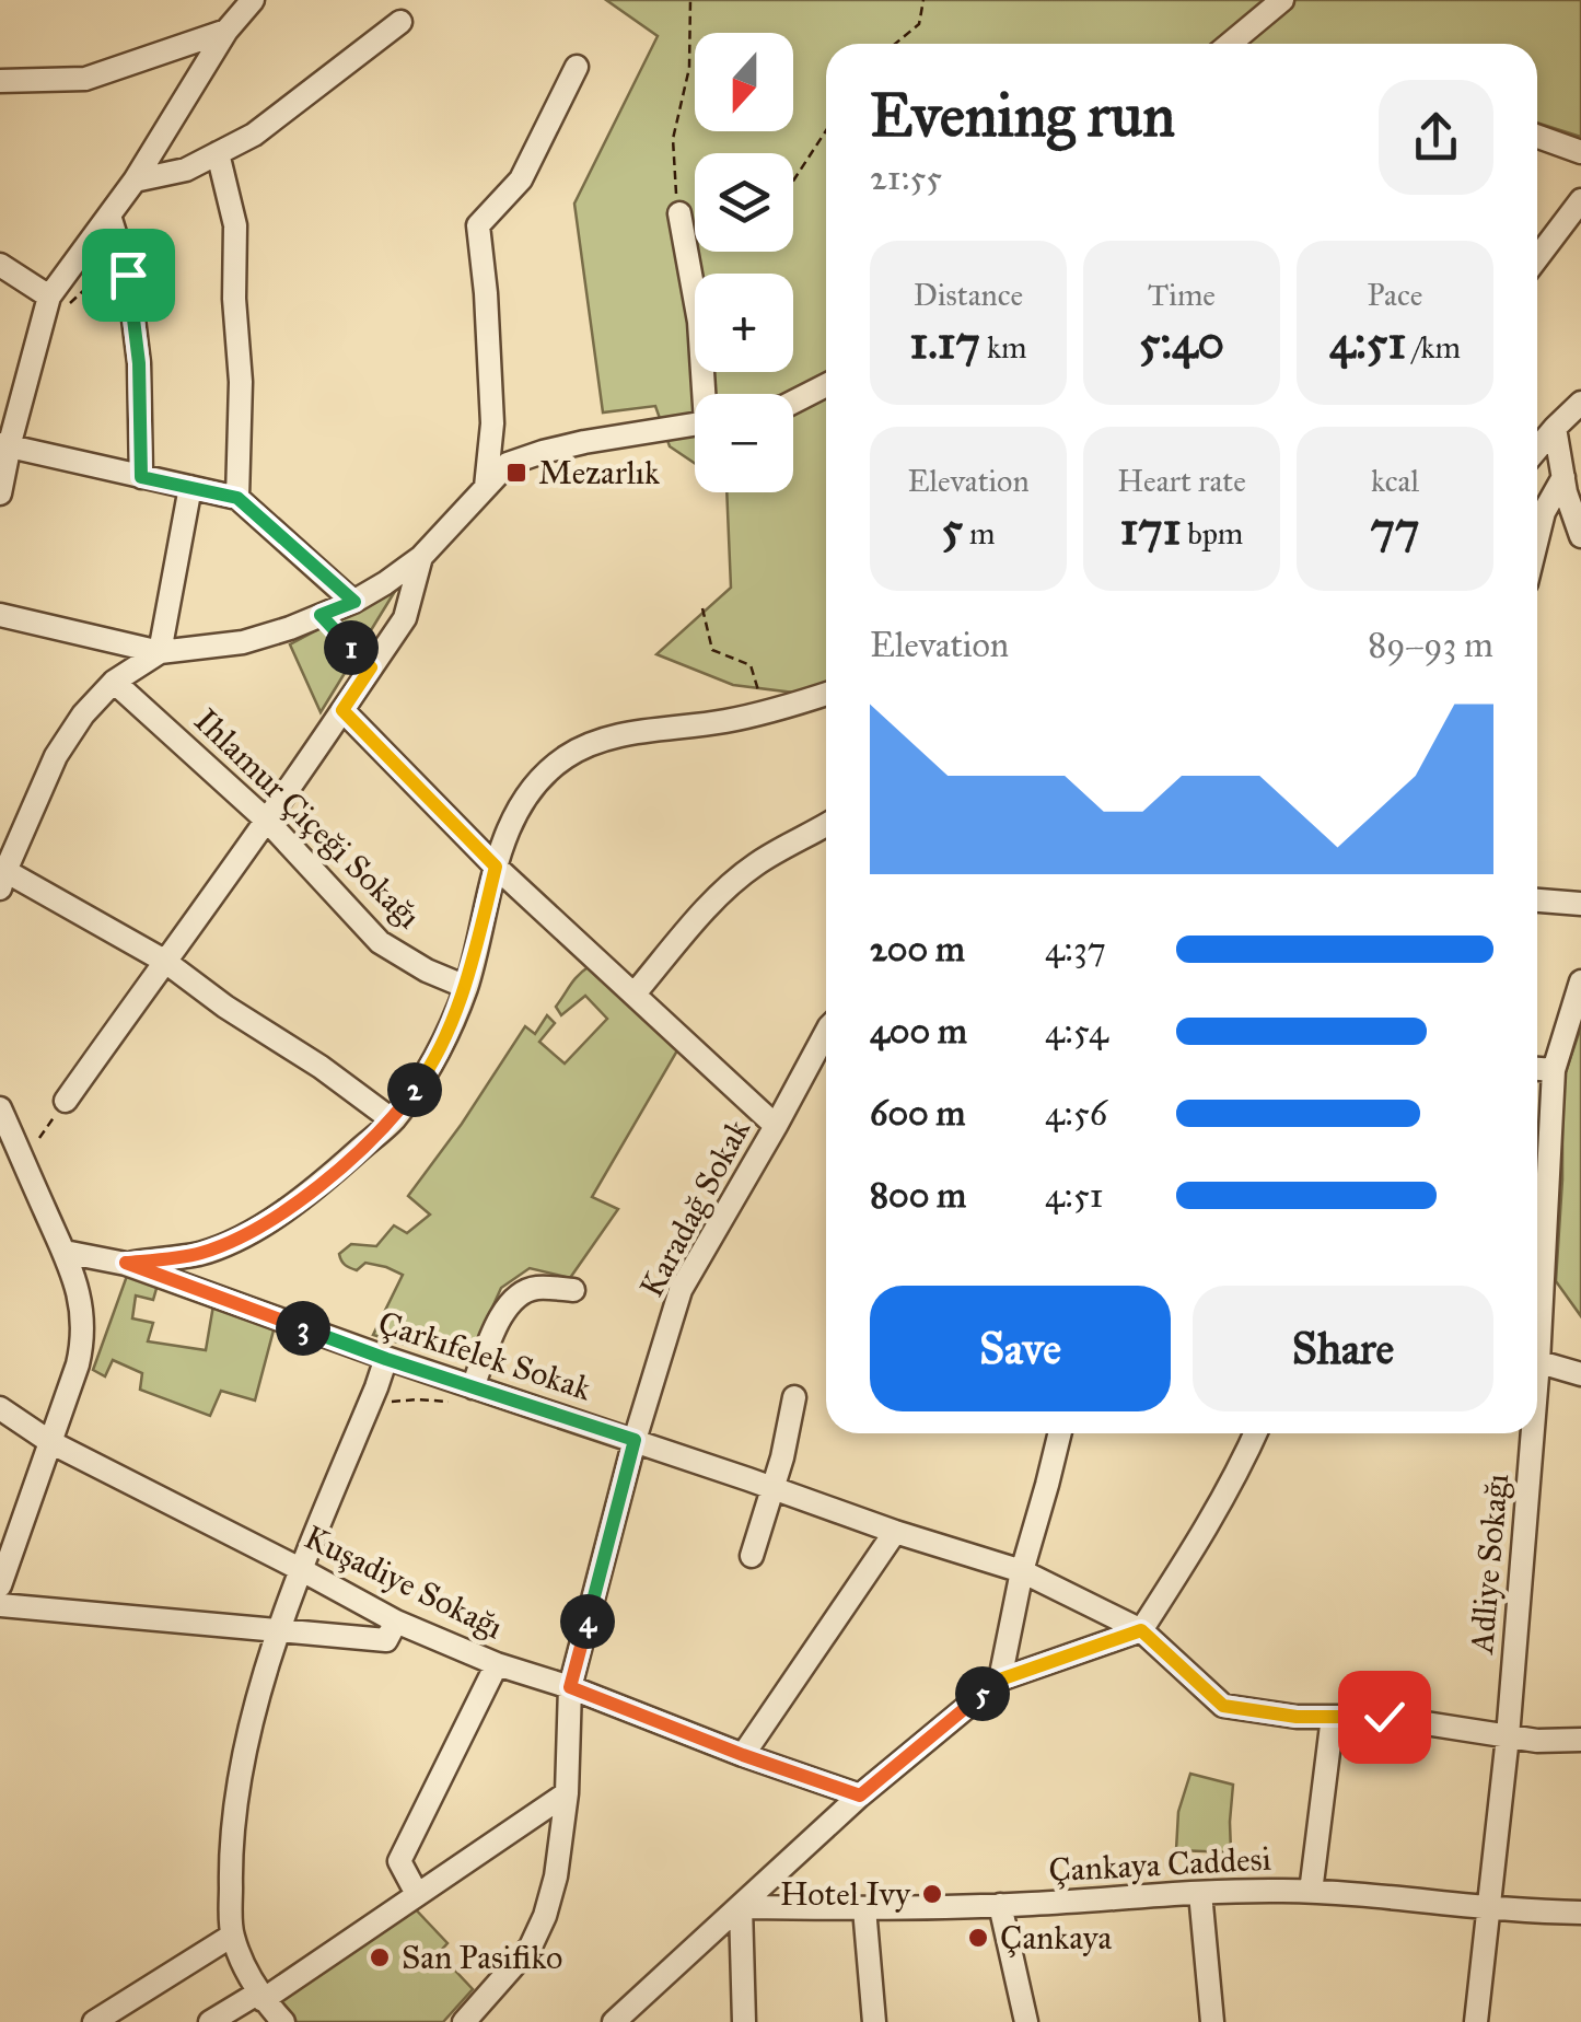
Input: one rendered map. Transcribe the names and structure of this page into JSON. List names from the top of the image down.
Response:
{
  "streets": {
    "street": [
      "Ihlamur Çiçeği Sokağı",
      "Karadağ Sokak",
      "Çarkıfelek Sokak",
      "Adliye Sokağı",
      "Kuşadiye Sokağı",
      "Çankaya Caddesi"
    ]
  },
  "crossings": [
    ["Karadağ Sokak", "Çarkıfelek Sokak"],
    ["Karadağ Sokak", "Kuşadiye Sokağı"],
    ["Çarkıfelek Sokak", "Adliye Sokağı"],
    ["Adliye Sokağı", "Çankaya Caddesi"]
  ],
  "places": {
    "transit": ["Mezarlık"],
    "other": ["Hotel Ivy", "Çankaya", "San Pasifiko"]
  },
  "north": "bottom",
  "page": {
    "map_buttons": ["+", "−"],
    "heading": ["Evening run", "21:55"],
    "stats": [
      ["Distance", "1.17 km"],
      ["Time", "5:40"],
      ["Pace", "4:51 /km"],
      ["Elevation", "5 m"],
      ["Heart rate", "171 bpm"],
      ["kcal", "77"]
    ],
    "chart": ["Elevation", "89–93 m"],
    "pins": [
      "1",
      "2",
      "3",
      "4",
      "5"
    ],
    "list": [
      {
        "name": "200 m",
        "note": "4:37"
      },
      {
        "name": "400 m",
        "note": "4:54"
      },
      {
        "name": "600 m",
        "note": "4:56"
      },
      {
        "name": "800 m",
        "note": "4:51"
      }
    ],
    "buttons": ["Save", "Share"]
  }
}
